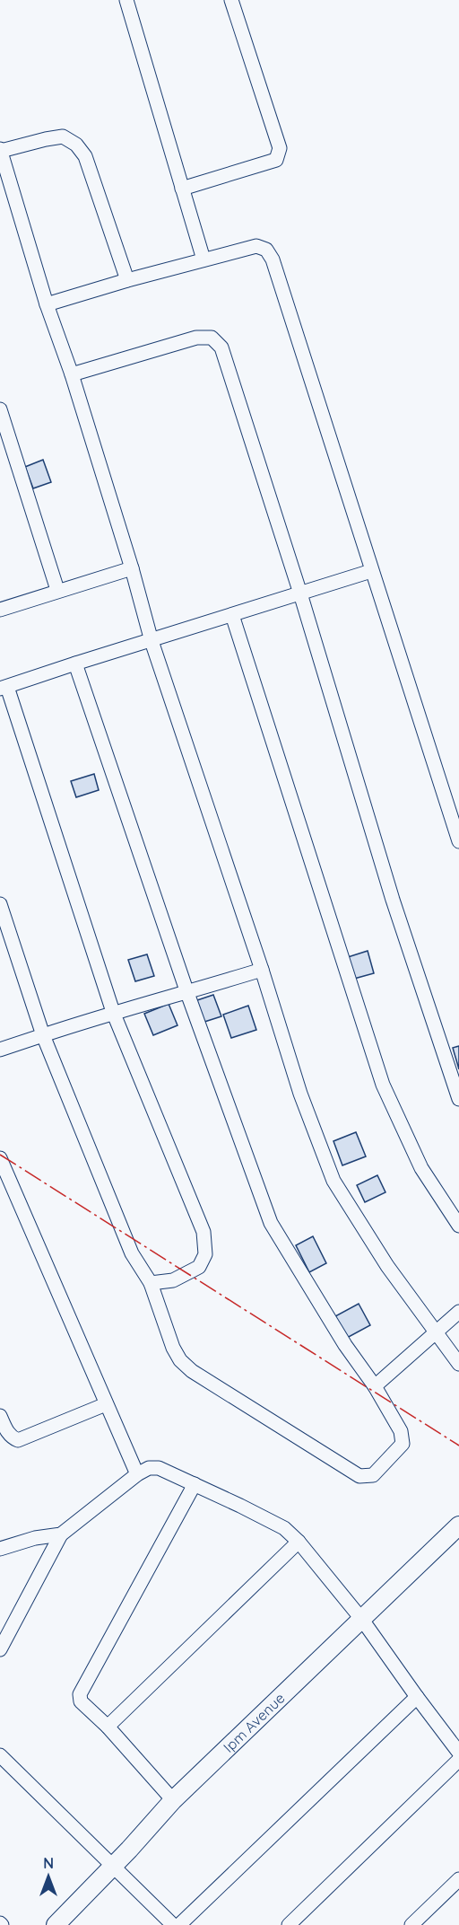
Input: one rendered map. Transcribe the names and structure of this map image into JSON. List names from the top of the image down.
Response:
{
  "streets": {
    "street": ["Ipm Avenue"]
  },
  "north": "top"
}
